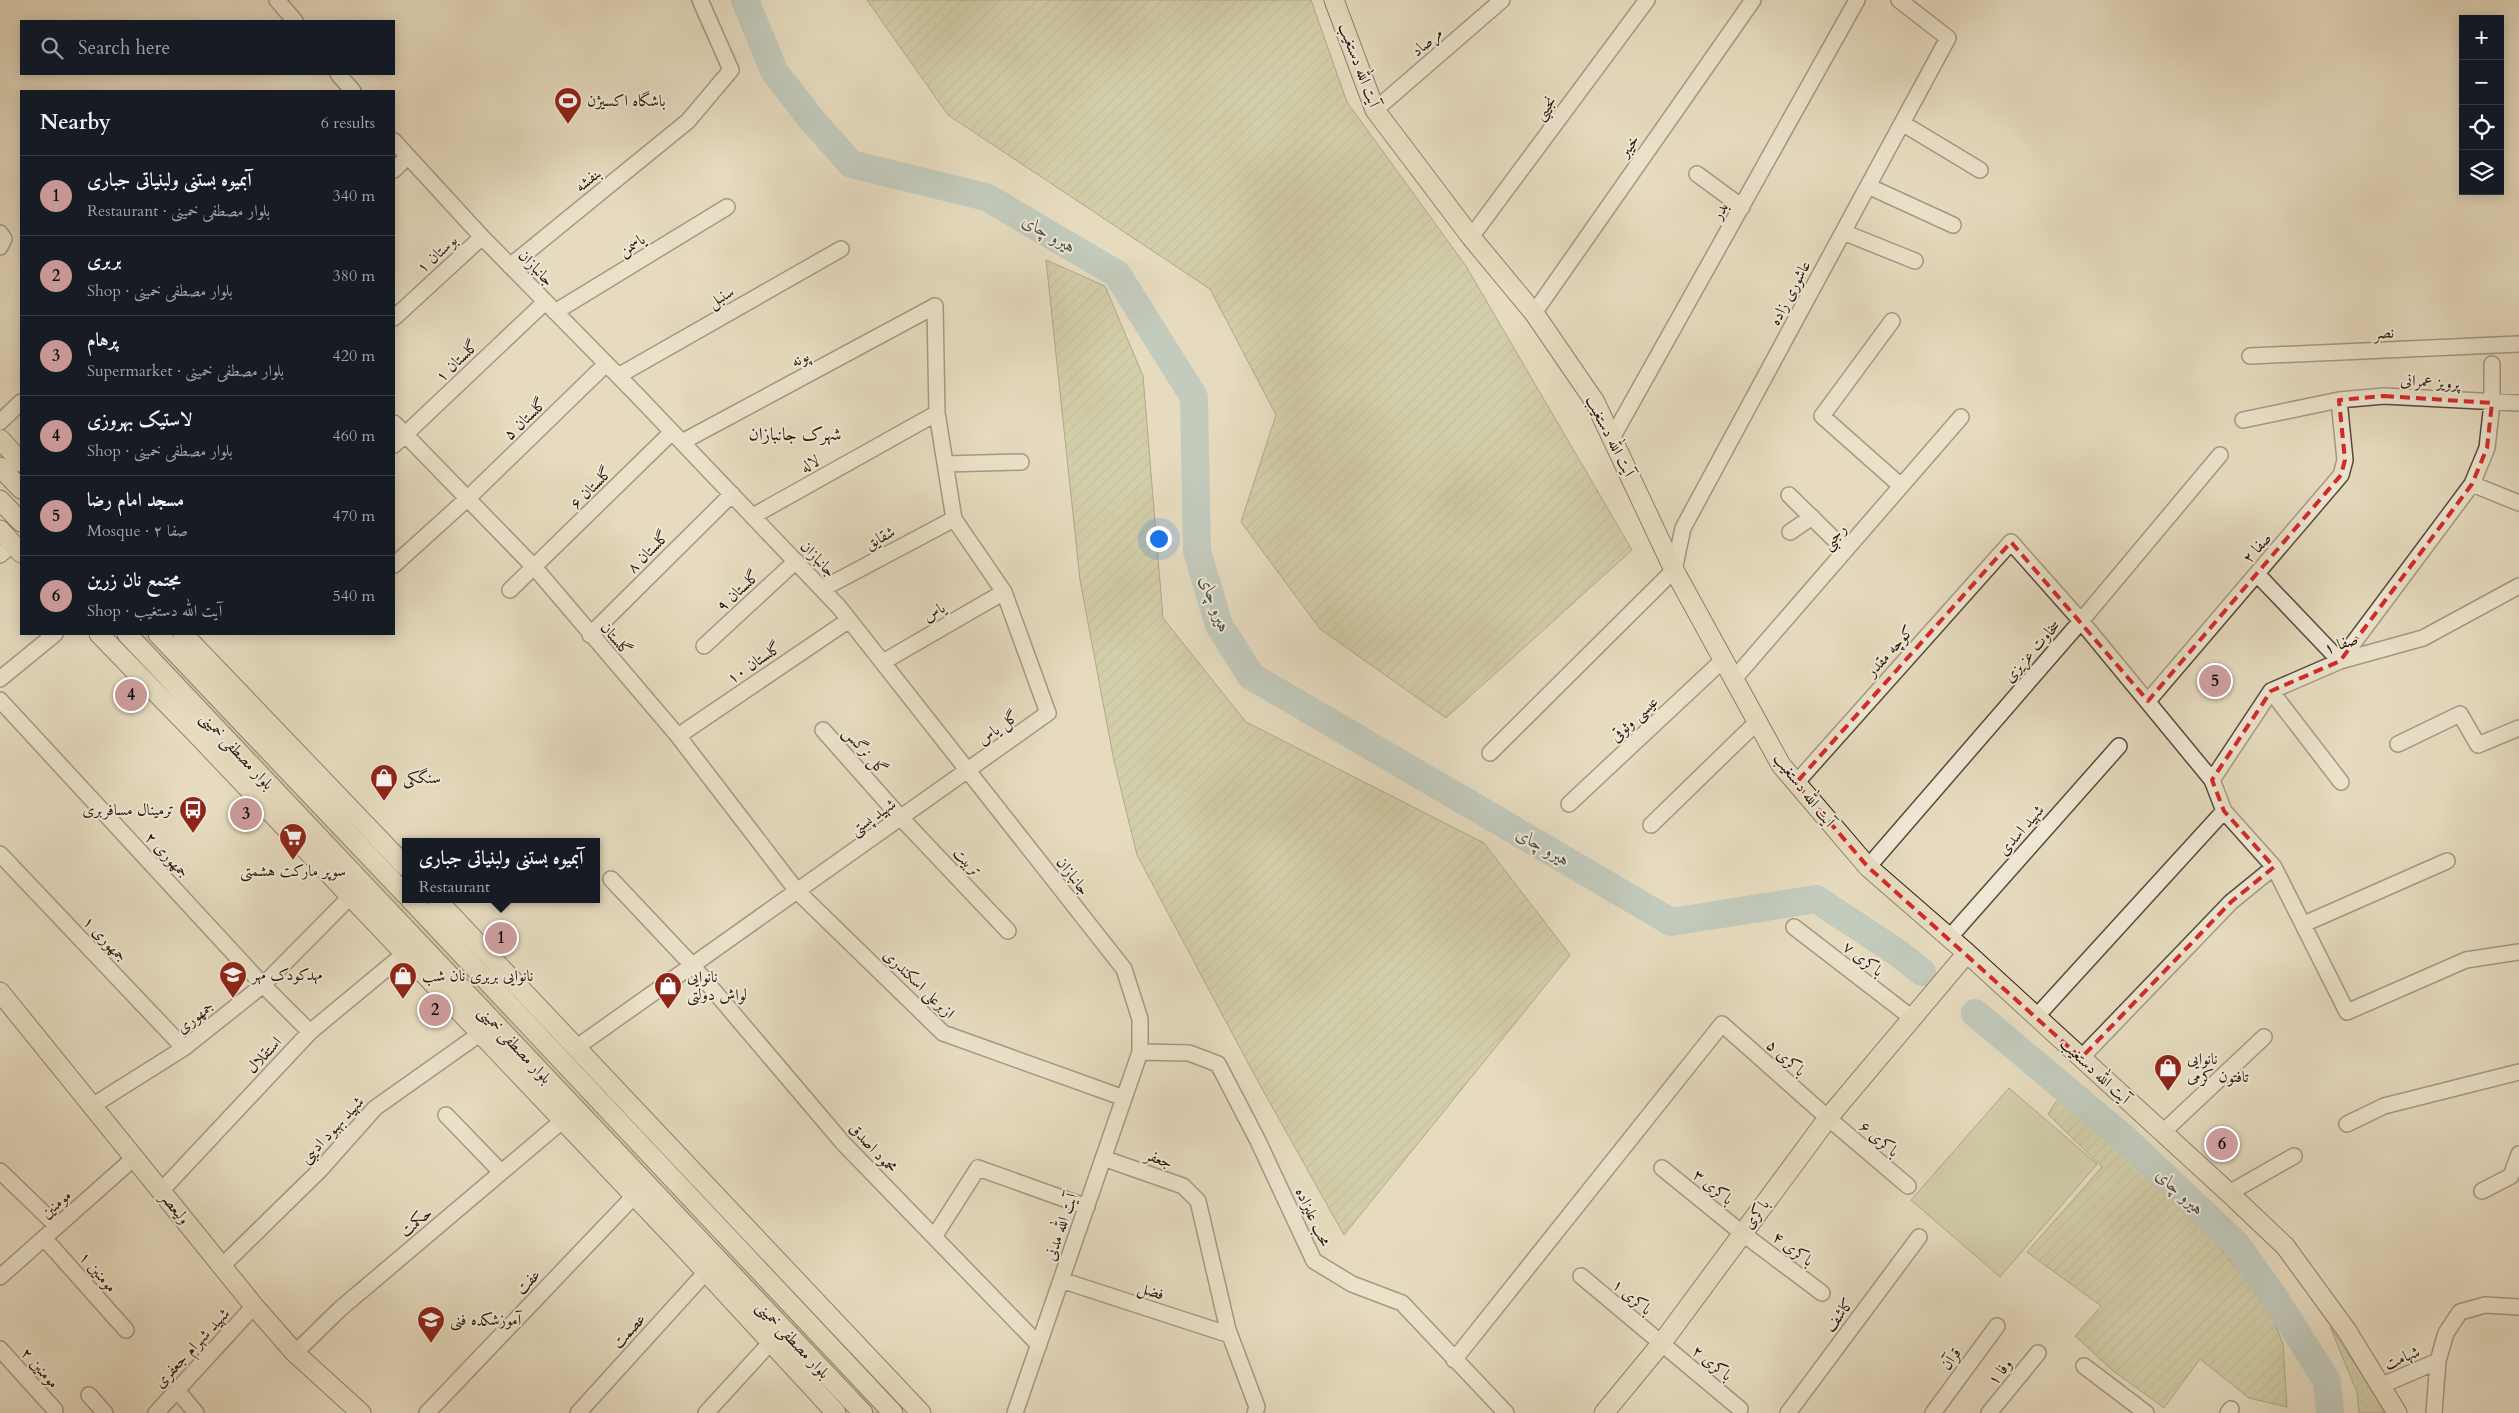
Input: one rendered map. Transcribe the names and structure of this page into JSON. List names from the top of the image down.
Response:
{
  "streets": {
    "main road": [
      "آیت الله دستغیب",
      "بلوار مصطفی خمینی",
      "ولیعصر",
      "باکری"
    ],
    "street": [
      "مرصاد",
      "نجیبی",
      "خیبر",
      "بنفشه",
      "بدر",
      "یاسمن",
      "بوستان ۱",
      "جانبازان",
      "عاشوری زاده",
      "سنبل",
      "نصر",
      "پونه",
      "گلستان ۱",
      "پرویز عمرانی",
      "گلستان ۵",
      "لاله",
      "گلستان ۶",
      "رجبی",
      "شقایق",
      "صفا ۲",
      "گلستان ۸",
      "گلستان ۹",
      "یاس",
      "گلستان",
      "صفا ۱",
      "کوچه مقدر",
      "سخاوت عزیزی",
      "گلستان ۱۰",
      "عیسی وثوقی",
      "گل یاس",
      "گل نرگس",
      "شهید پستی",
      "شهید اسدی",
      "جمهوری ۲",
      "تربیت",
      "جمهوری ۱",
      "باکری ۷",
      "ازبرعلی اسکندری",
      "جمهوری",
      "استقلال",
      "باکری ۵",
      "شهید بهبود ادیبی",
      "باکری ۶",
      "محمود اصدق",
      "جعفر",
      "باکری ۳",
      "مومنین",
      "محب علیزاده",
      "حکمت",
      "آیت‌ الله مدنی",
      "باکری ۴",
      "مومنین ۱",
      "عفت",
      "فضل",
      "باکری ۱",
      "کاشف",
      "عصمت",
      "شهید شهرام جعفری",
      "شهامت",
      "قرآن",
      "باکری ۲",
      "مومنین ۲",
      "وفا ۱"
    ]
  },
  "crossings": [
    ["مرصاد", "آیت الله دستغیب"],
    ["آیت الله دستغیب", "نجیبی"],
    ["آیت الله دستغیب", "خیبر"],
    ["آیت الله دستغیب", "بدر"],
    ["آیت الله دستغیب", "عاشوری زاده"],
    ["آیت الله دستغیب", "رجبی"],
    ["آیت الله دستغیب", "کوچه مقدر"],
    ["آیت الله دستغیب", "سخاوت عزیزی"],
    ["آیت الله دستغیب", "عیسی وثوقی"],
    ["آیت الله دستغیب", "شهید اسدی"],
    ["آیت الله دستغیب", "باکری"],
    ["آیت الله دستغیب", "شهامت"],
    ["بنفشه", "جانبازان"],
    ["یاسمن", "جانبازان"],
    ["یاسمن", "گلستان ۱"],
    ["بوستان ۱", "جانبازان"],
    ["جانبازان", "سنبل"],
    ["جانبازان", "پونه"],
    ["جانبازان", "گلستان ۱"],
    ["جانبازان", "گلستان ۵"],
    ["جانبازان", "لاله"],
    ["جانبازان", "گلستان ۶"],
    ["جانبازان", "شقایق"],
    ["جانبازان", "گلستان ۸"],
    ["جانبازان", "گلستان ۹"],
    ["جانبازان", "یاس"],
    ["جانبازان", "گلستان ۱۰"],
    ["جانبازان", "گل یاس"],
    ["جانبازان", "شهید پستی"],
    ["جانبازان", "محب علیزاده"],
    ["جانبازان", "آیت‌ الله مدنی"],
    ["پونه", "لاله"],
    ["پونه", "گلستان ۶"],
    ["گلستان ۱", "گلستان"],
    ["پرویز عمرانی", "صفا ۲"],
    ["گلستان ۵", "گلستان"],
    ["گلستان ۶", "گلستان"],
    ["گلستان ۸", "گلستان"],
    ["یاس", "گل یاس"],
    ["گلستان", "گلستان ۱۰"],
    ["گلستان", "شهید پستی"],
    ["گلستان", "ازبرعلی اسکندری"],
    ["کوچه مقدر", "سخاوت عزیزی"],
    ["گل یاس", "شهید پستی"],
    ["گل نرگس", "شهید پستی"],
    ["گل نرگس", "تربیت"],
    ["شهید پستی", "تربیت"],
    ["شهید پستی", "ازبرعلی اسکندری"],
    ["شهید پستی", "محمود اصدق"],
    ["جمهوری ۲", "جمهوری"],
    ["جمهوری ۲", "استقلال"],
    ["جمهوری ۱", "جمهوری"],
    ["باکری ۷", "باکری"],
    ["ازبرعلی اسکندری", "آیت‌ الله مدنی"],
    ["جمهوری", "ولیعصر"],
    ["استقلال", "ولیعصر"],
    ["باکری ۵", "باکری ۶"],
    ["باکری ۵", "باکری"],
    ["باکری ۵", "محب علیزاده"],
    ["شهید بهبود ادیبی", "ولیعصر"],
    ["باکری ۶", "باکری"],
    ["محمود اصدق", "آیت‌ الله مدنی"],
    ["جعفر", "آیت‌ الله مدنی"],
    ["جعفر", "فضل"],
    ["باکری ۳", "باکری"],
    ["باکری ۳", "باکری ۴"],
    ["مومنین", "ولیعصر"],
    ["مومنین", "مومنین ۱"],
    ["ولیعصر", "حکمت"],
    ["ولیعصر", "شهید شهرام جعفری"],
    ["باکری", "باکری ۴"],
    ["باکری", "باکری ۱"],
    ["باکری", "باکری ۲"],
    ["محب علیزاده", "آیت‌ الله مدنی"],
    ["آیت‌ الله مدنی", "فضل"],
    ["باکری ۱", "باکری ۲"]
  ],
  "districts": ["شهرک جانبازان"],
  "water": ["هیرو چای"],
  "places": {
    "sports": ["باشگاه اکسیژن"],
    "shop": [
      "سنگکی",
      "نانوایی بربری نان شب",
      "نانوایی لواش دولتی",
      "نانوایی تافتون کرمی"
    ],
    "bus stop": ["ترمینال مسافربری"],
    "supermarket": ["سوپر مارکت هشمتی"],
    "school or university": ["مهدکودک مهر", "آموزشکده فنی"]
  },
  "page": {
    "map_buttons": ["+", "−"],
    "search": "Search here",
    "heading": ["Nearby", "6 results"],
    "list": [
      {
        "mark": "1",
        "name": "آبمیوه بستنی ولبنیاتی جباری",
        "note": "Restaurant · بلوار مصطفی خمینی",
        "value": "340 m"
      },
      {
        "mark": "2",
        "name": "بربری",
        "note": "Shop · بلوار مصطفی خمینی",
        "value": "380 m"
      },
      {
        "mark": "3",
        "name": "پرهام",
        "note": "Supermarket · بلوار مصطفی خمینی",
        "value": "420 m"
      },
      {
        "mark": "4",
        "name": "لاستیک بهروزی",
        "note": "Shop · بلوار مصطفی خمینی",
        "value": "460 m"
      },
      {
        "mark": "5",
        "name": "مسجد امام رضا",
        "note": "Mosque · صفا ۲",
        "value": "470 m"
      },
      {
        "mark": "6",
        "name": "مجتمع نان زرین",
        "note": "Shop · آیت الله دستغیب",
        "value": "540 m"
      }
    ],
    "pins": [
      "5",
      "4",
      "3",
      "1",
      "2",
      "6"
    ],
    "popup": ["آبمیوه بستنی ولبنیاتی جباری", "Restaurant"]
  }
}
